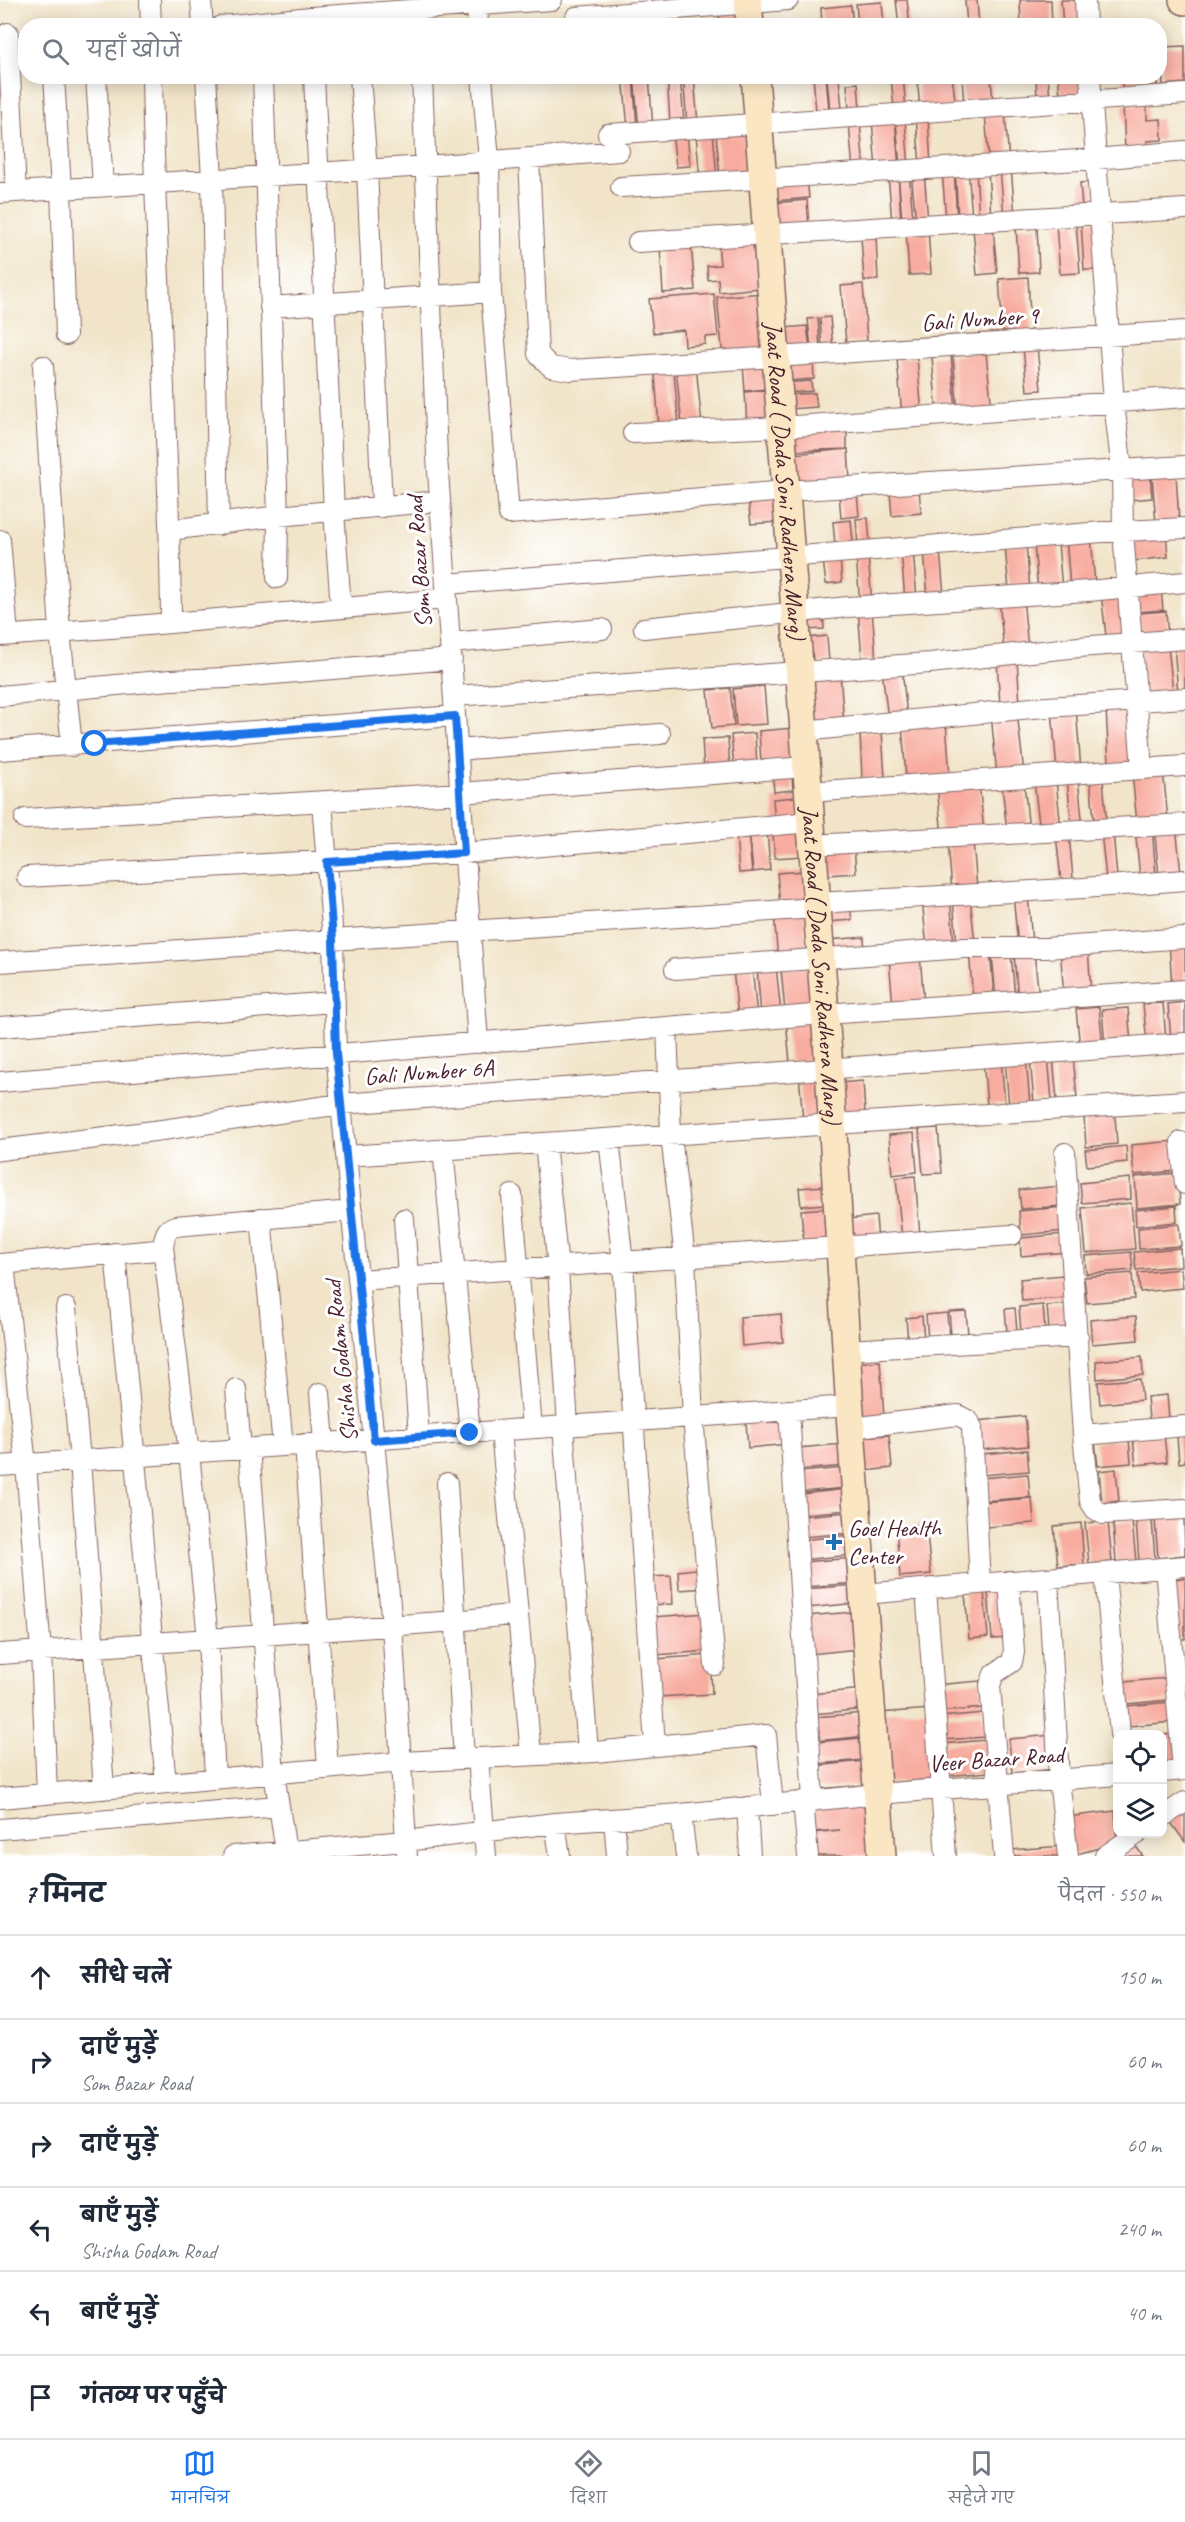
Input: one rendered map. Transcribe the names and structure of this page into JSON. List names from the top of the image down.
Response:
{
  "streets": {
    "street": [
      "Gali Number 9",
      "Jaat Road ( Dada Soni Radhera Marg)",
      "Som Bazar Road",
      "Gali Number 6A",
      "Shisha Godam Road",
      "Veer Bazar Road"
    ]
  },
  "crossings": [
    ["Gali Number 9", "Jaat Road ( Dada Soni Radhera Marg)"],
    ["Jaat Road ( Dada Soni Radhera Marg)", "Gali Number 6A"],
    ["Jaat Road ( Dada Soni Radhera Marg)", "Veer Bazar Road"],
    ["Gali Number 6A", "Shisha Godam Road"],
    ["Shisha Godam Road", "Veer Bazar Road"]
  ],
  "places": {
    "health": ["Goel Health Center"]
  },
  "page": {
    "search": "यहाँ खोजें",
    "heading": ["7 मिनट", "पैदल · 550 m"],
    "list": [
      ["सीधे चलें", "150 m"],
      ["दाएँ मुड़ें", "Som Bazar Road", "60 m"],
      ["दाएँ मुड़ें", "60 m"],
      ["बाएँ मुड़ें", "Shisha Godam Road", "240 m"],
      ["बाएँ मुड़ें", "40 m"],
      "गंतव्य पर पहुँचे"
    ],
    "nav": ["मानचित्र", "दिशा", "सहेजे गए"]
  }
}
